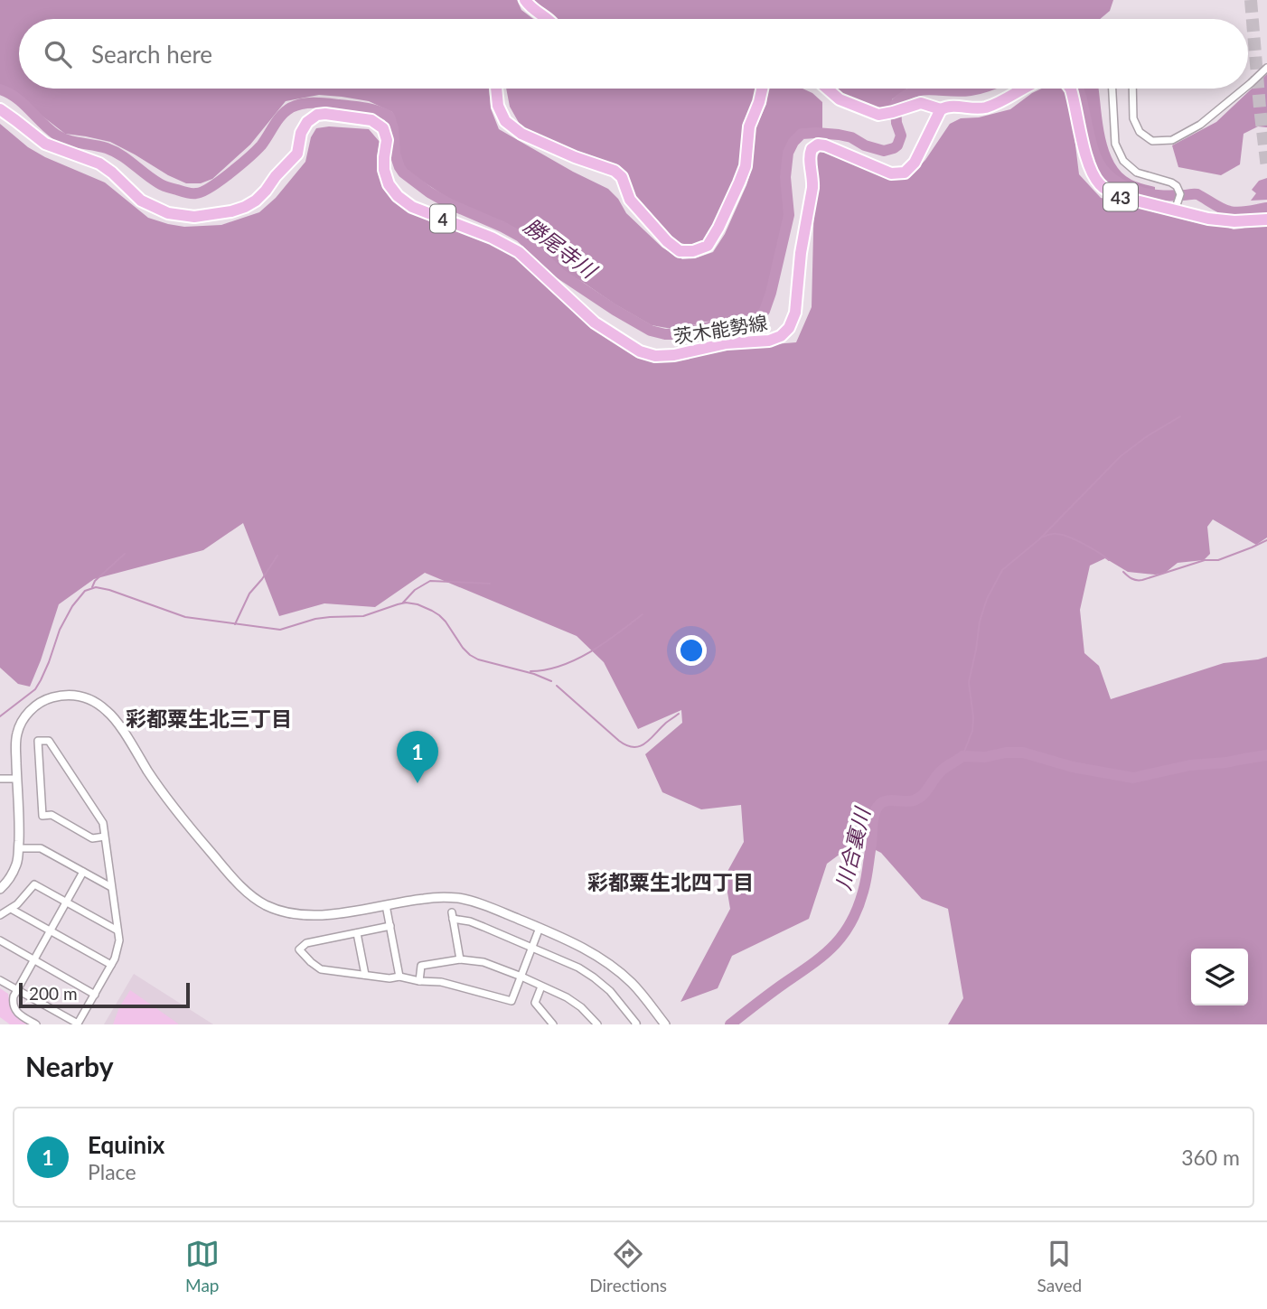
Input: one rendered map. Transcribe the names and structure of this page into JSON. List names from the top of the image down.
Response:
{
  "streets": {
    "main road": ["43", "4", "茨木能勢線"]
  },
  "districts": ["彩都粟生北三丁目", "彩都粟生北四丁目"],
  "water": ["勝尾寺川", "川合裏川"],
  "scale_bar": "200 m",
  "page": {
    "search": "Search here",
    "pins": "1",
    "scale": "200 m",
    "heading": "Nearby",
    "list": [
      {
        "mark": "1",
        "name": "Equinix",
        "note": "Place",
        "value": "360 m"
      }
    ],
    "nav": ["Map", "Directions", "Saved"]
  }
}
